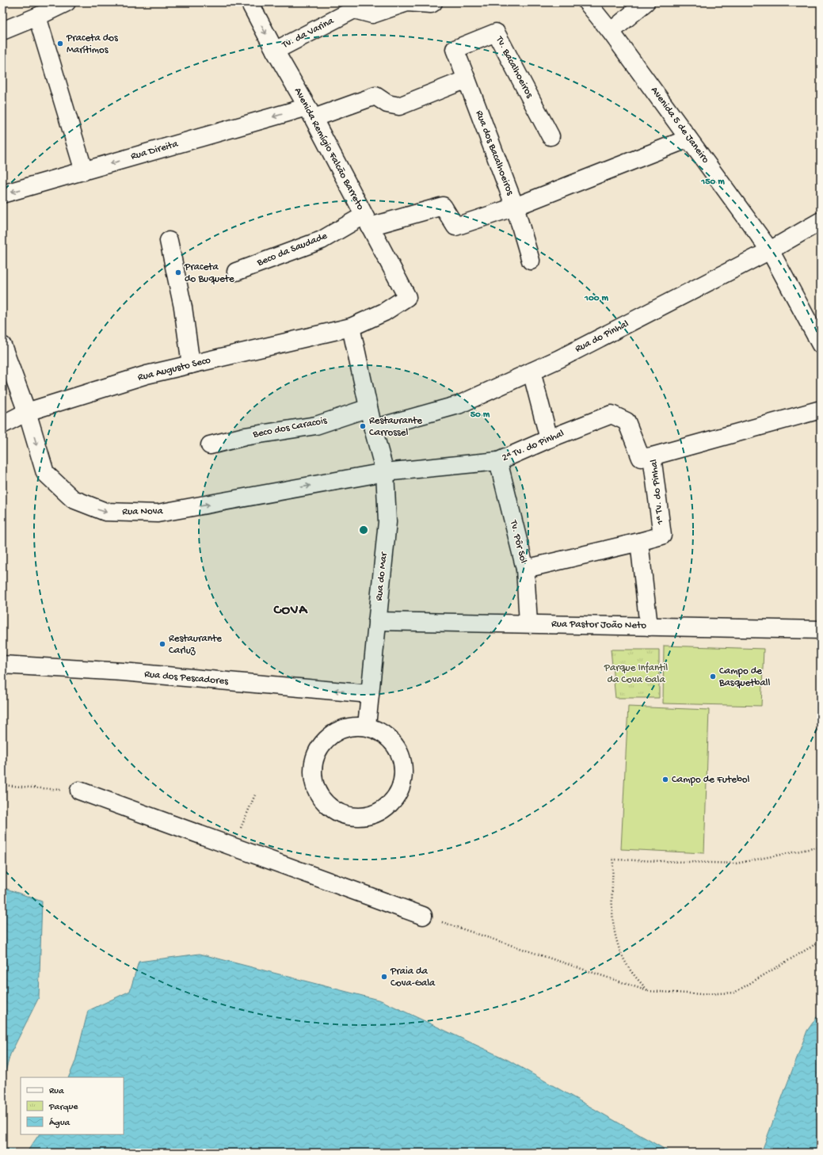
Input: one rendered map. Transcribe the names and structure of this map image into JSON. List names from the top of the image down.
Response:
{
  "streets": {
    "street": [
      "Tv. da Varina",
      "Tv. Bacalhoeiros",
      "Avenida 5 de Janeiro",
      "Avenida Remígio Falcão Barreto",
      "Rua Direita",
      "Rua dos Bacalhoeiros",
      "Beco da Saudade",
      "Rua do Pinhal",
      "Rua Augusto Seco",
      "Beco dos Caracois",
      "2ª Tv. do Pinhal",
      "1ª Tv. do Pinhal",
      "Rua Nova",
      "Tv. Pôr Sol",
      "Rua do Mar",
      "Rua Pastor João Neto",
      "Rua dos Pescadores"
    ]
  },
  "crossings": [
    ["Tv. da Varina", "Avenida Remígio Falcão Barreto"],
    ["Tv. Bacalhoeiros", "Rua dos Bacalhoeiros"],
    ["Avenida 5 de Janeiro", "Rua dos Bacalhoeiros"],
    ["Avenida 5 de Janeiro", "Rua do Pinhal"],
    ["Avenida Remígio Falcão Barreto", "Rua Direita"],
    ["Avenida Remígio Falcão Barreto", "Beco da Saudade"],
    ["Avenida Remígio Falcão Barreto", "Rua Augusto Seco"],
    ["Rua dos Bacalhoeiros", "Beco da Saudade"],
    ["Rua do Pinhal", "Rua do Mar"],
    ["Rua Augusto Seco", "Rua Nova"],
    ["Rua Augusto Seco", "Rua do Mar"],
    ["Beco dos Caracois", "Rua do Mar"],
    ["2ª Tv. do Pinhal", "1ª Tv. do Pinhal"],
    ["2ª Tv. do Pinhal", "Rua Nova"],
    ["2ª Tv. do Pinhal", "Tv. Pôr Sol"],
    ["2ª Tv. do Pinhal", "Rua do Mar"],
    ["Rua Nova", "Rua do Mar"],
    ["Tv. Pôr Sol", "Rua Pastor João Neto"],
    ["Rua do Mar", "Rua Pastor João Neto"],
    ["Rua do Mar", "Rua dos Pescadores"]
  ],
  "one_way": ["Rua Direita", "Rua Nova"],
  "districts": ["COVA"],
  "parks": ["Parque Infantil da Cova Gala"],
  "places": [
    "Praceta dos Marítimos",
    "Praceta do Buquete",
    "Restaurante Carrossel",
    "Restaurante Carluz",
    "Campo de Basquetball",
    "Campo de Futebol",
    "Praia da Cova-Gala"
  ],
  "legend": ["Rua", "Parque", "Água"],
  "rings": ["150 m", "100 m", "50 m"]
}
